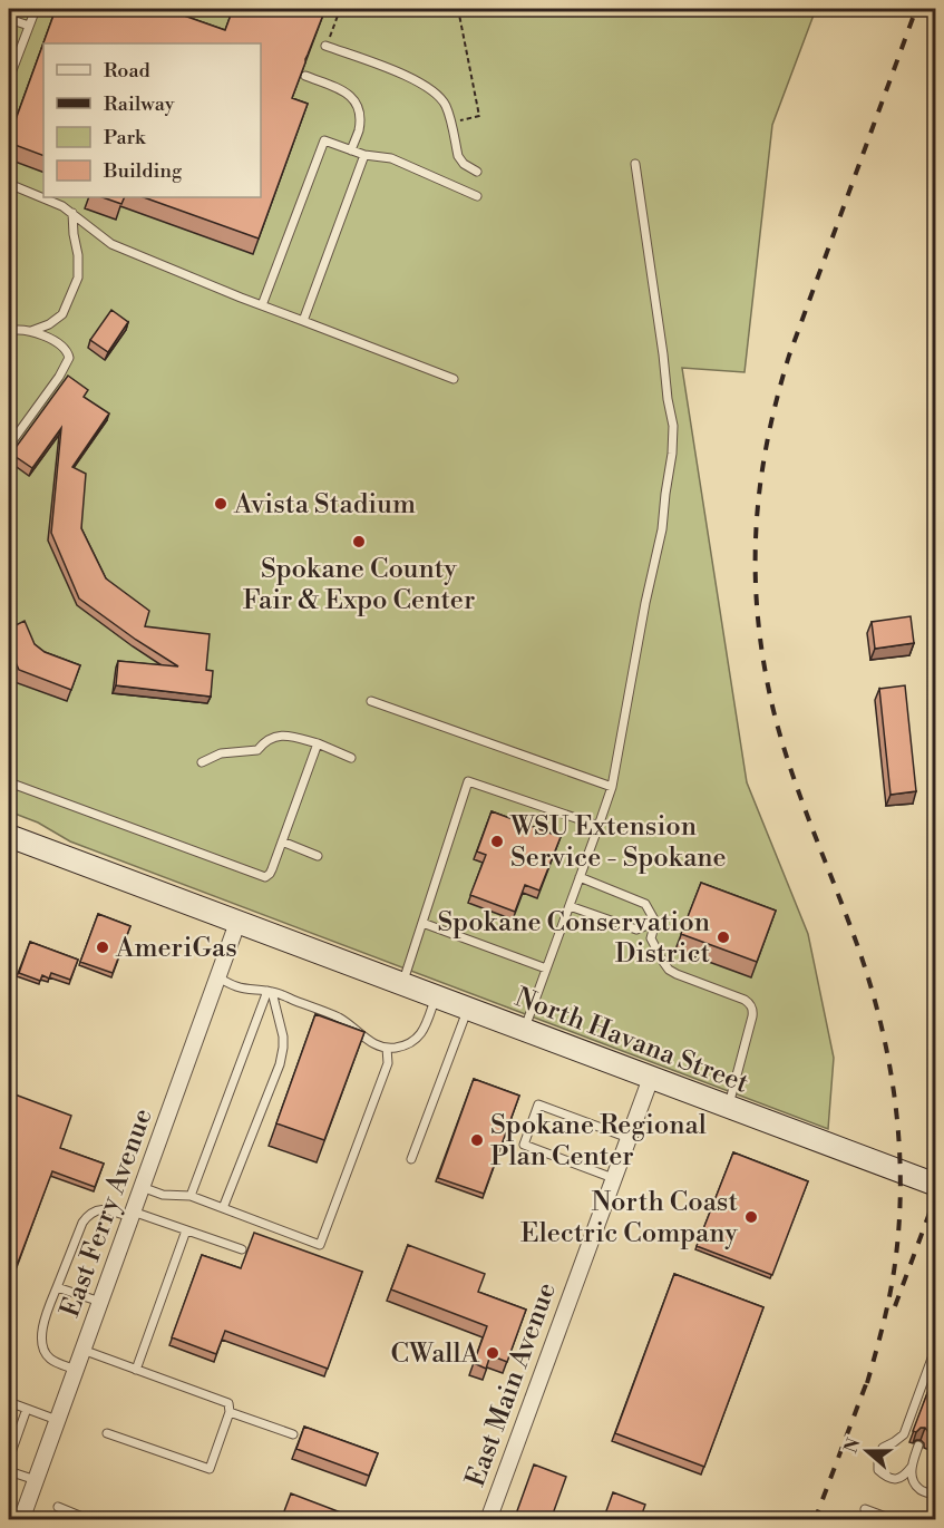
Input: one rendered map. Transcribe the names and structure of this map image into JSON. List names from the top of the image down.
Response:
{
  "streets": {
    "street": ["North Havana Street", "East Ferry Avenue", "East Main Avenue"]
  },
  "crossings": [
    ["North Havana Street", "East Ferry Avenue"],
    ["North Havana Street", "East Main Avenue"]
  ],
  "places": [
    "Avista Stadium",
    "Spokane County Fair & Expo Center",
    "WSU Extension Service - Spokane",
    "Spokane Conservation District",
    "AmeriGas",
    "Spokane Regional Plan Center",
    "North Coast Electric Company",
    "CWallA"
  ],
  "legend": [
    "Road",
    "Railway",
    "Park",
    "Building"
  ],
  "north": "left"
}
